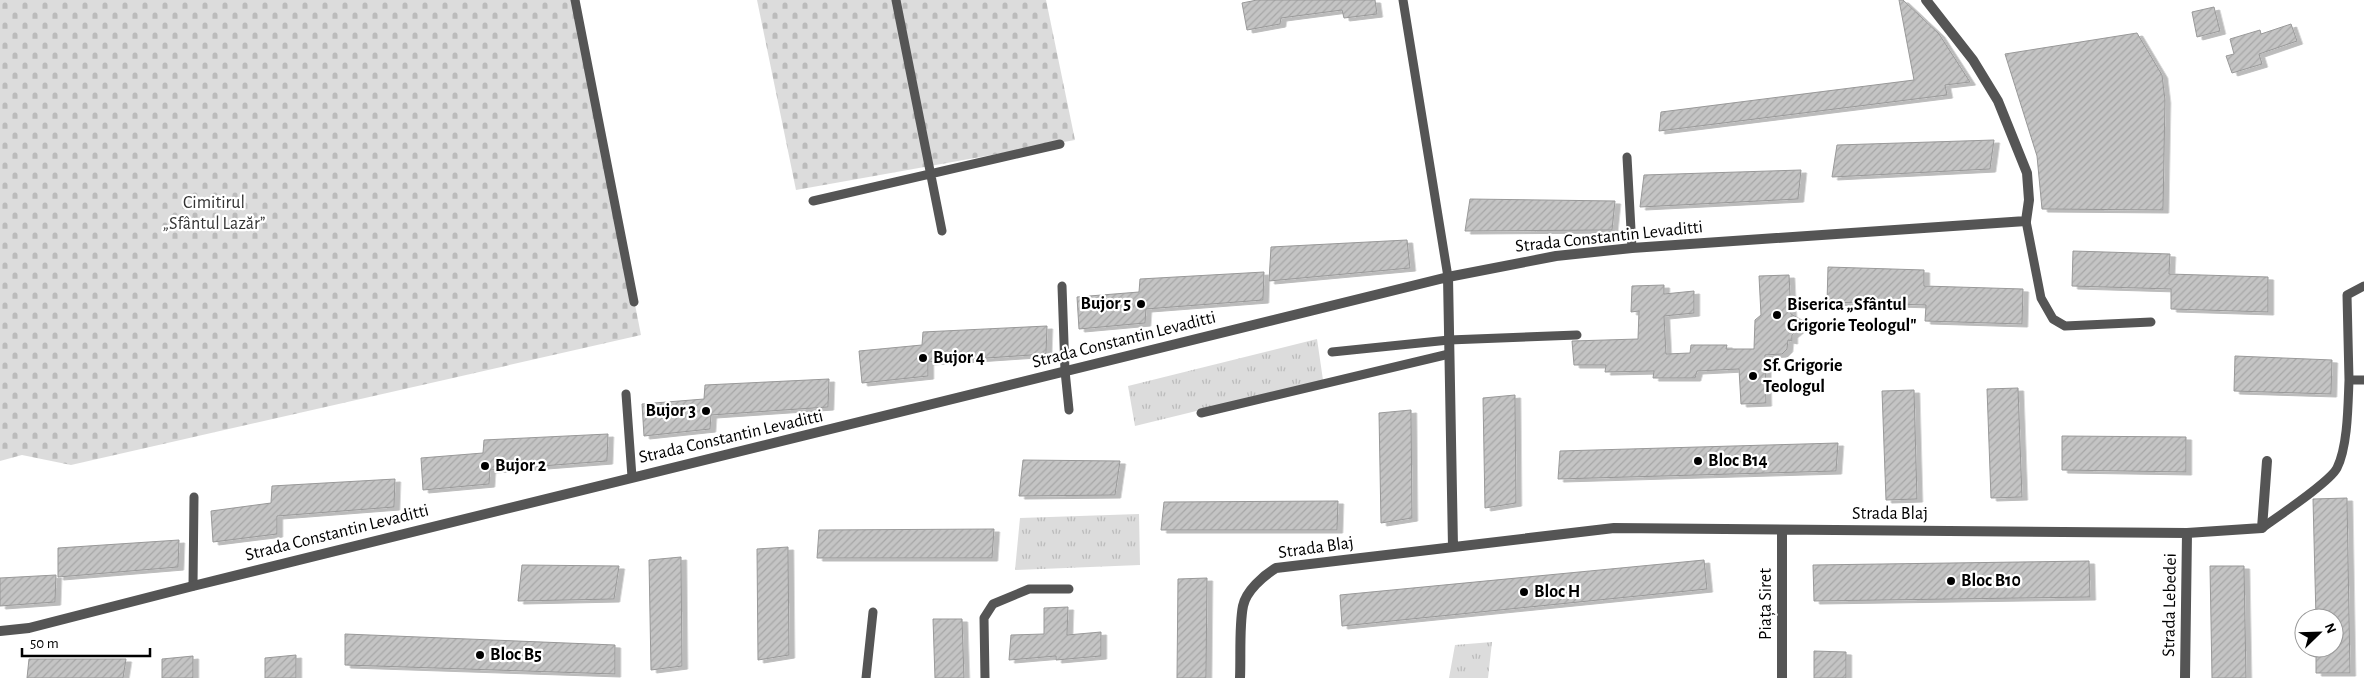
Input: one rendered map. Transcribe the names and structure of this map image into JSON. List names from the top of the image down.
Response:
{
  "streets": {
    "street": [
      "Strada Constantin Levaditti",
      "Strada Blaj",
      "Piața Siret",
      "Strada Lebedei"
    ]
  },
  "crossings": [
    ["Strada Blaj", "Piața Siret"],
    ["Strada Blaj", "Strada Lebedei"]
  ],
  "parks": ["Cimitirul „Sfântul Lazăr”"],
  "places": [
    "Bujor 5",
    "Biserica „Sfântul Grigorie Teologul\"",
    "Bujor 4",
    "Sf. Grigorie Teologul",
    "Bujor 3",
    "Bloc B14",
    "Bujor 2",
    "Bloc B10",
    "Bloc H",
    "Bloc B5"
  ],
  "scale_bar": "50 m",
  "north": "top right"
}
